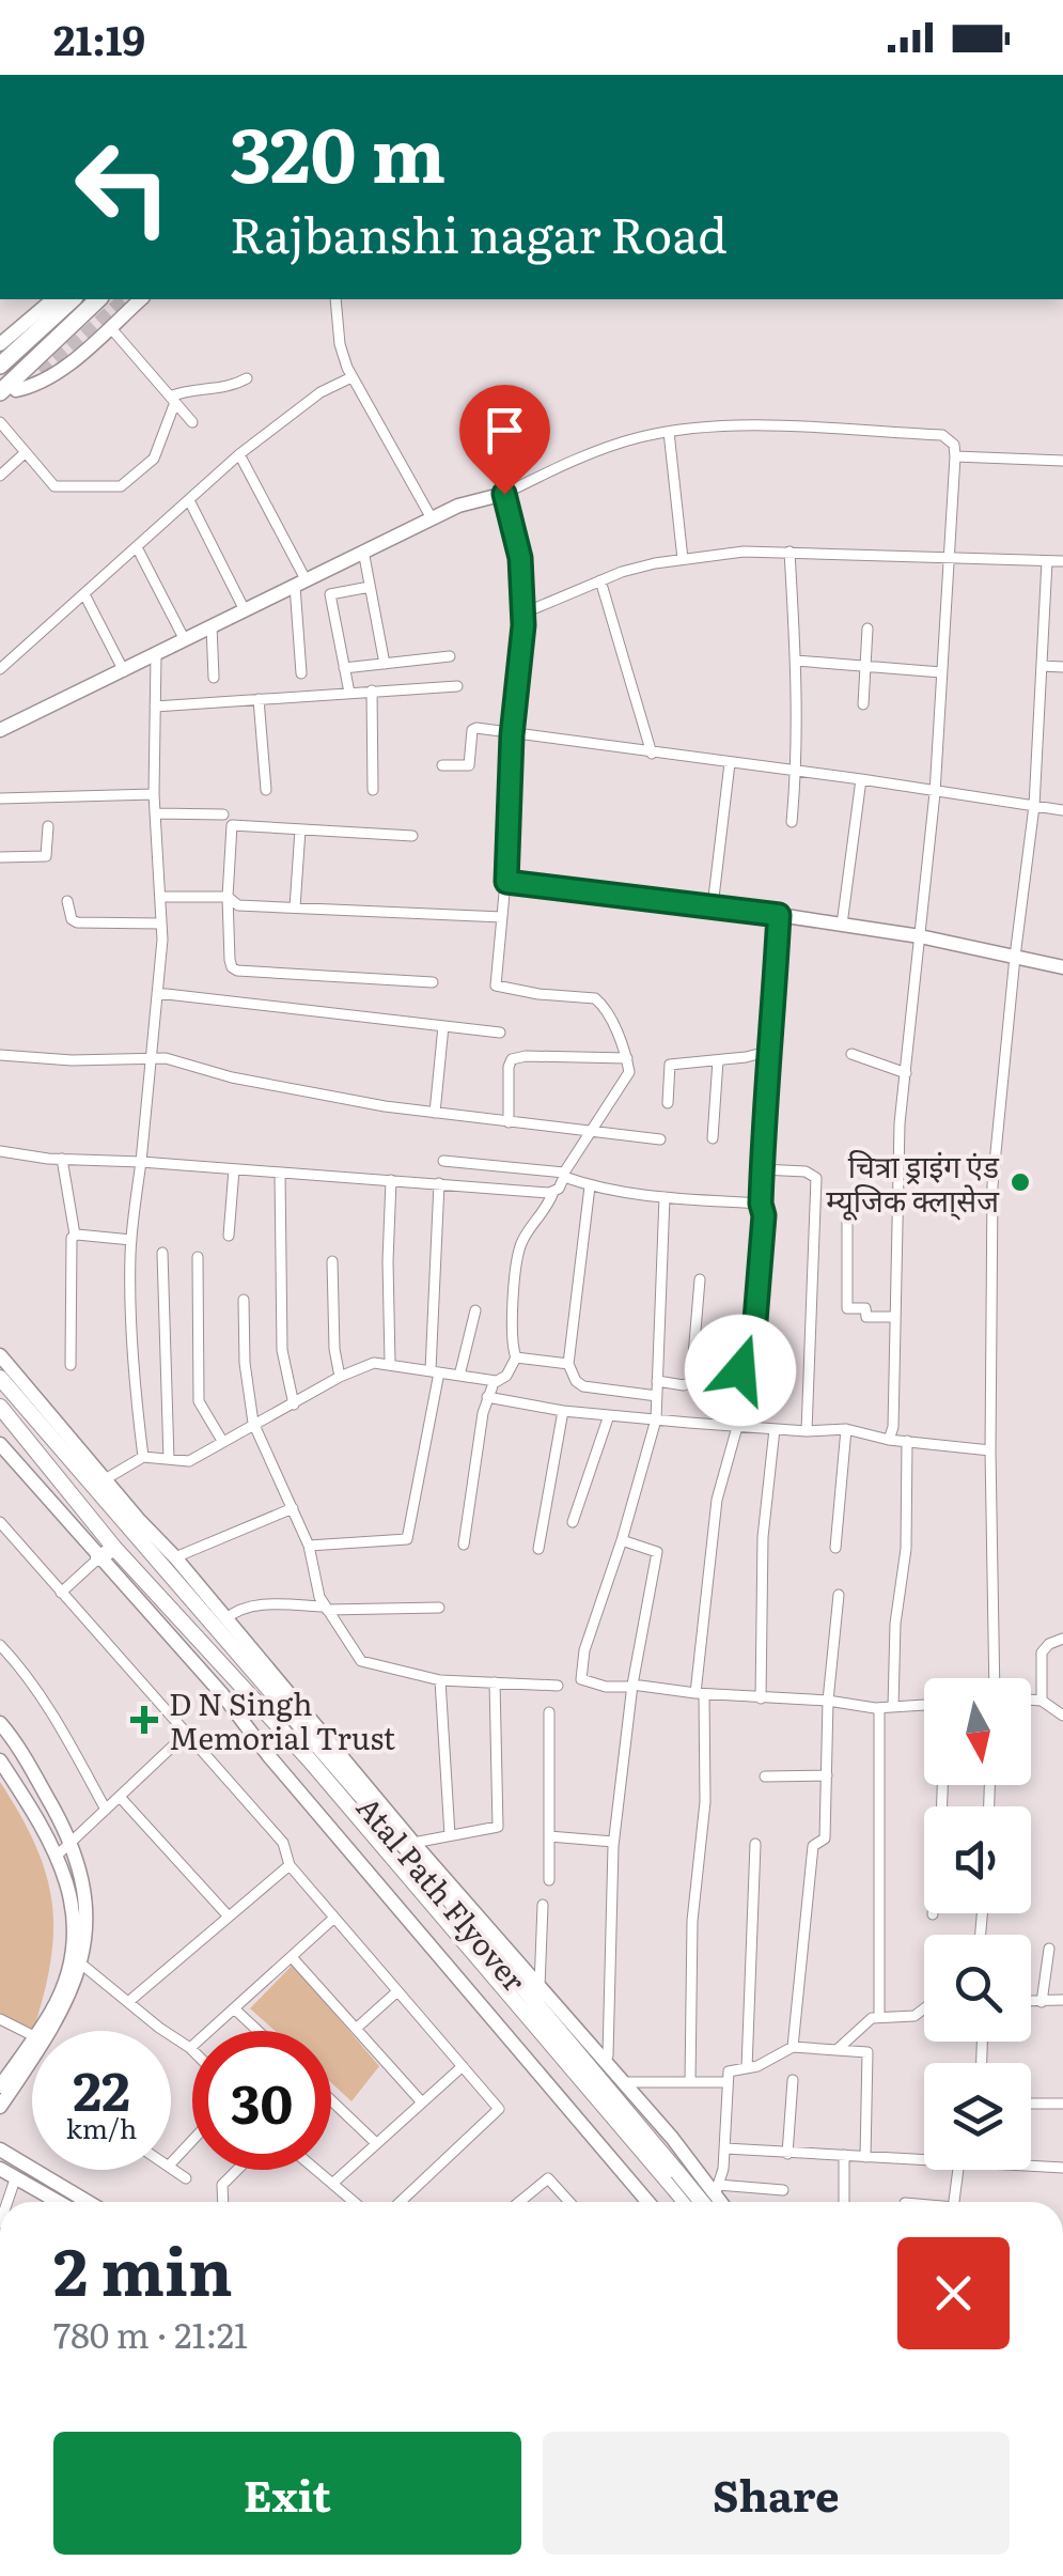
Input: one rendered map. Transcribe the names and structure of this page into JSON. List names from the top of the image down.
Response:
{
  "streets": {
    "main road": ["Atal Path Flyover"]
  },
  "places": {
    "other": ["चित्रा ड्राइंग एंड म्यूजिक क्ला्सेज"],
    "health": ["D N Singh Memorial Trust"]
  },
  "north": "bottom",
  "page": {
    "status": "21:19",
    "turn": ["320 m", "Rajbanshi nagar Road"],
    "speed": "22 km/h",
    "limit": "30",
    "heading": ["2 min", "780 m · 21:21"],
    "buttons": ["Exit", "Share"]
  }
}
